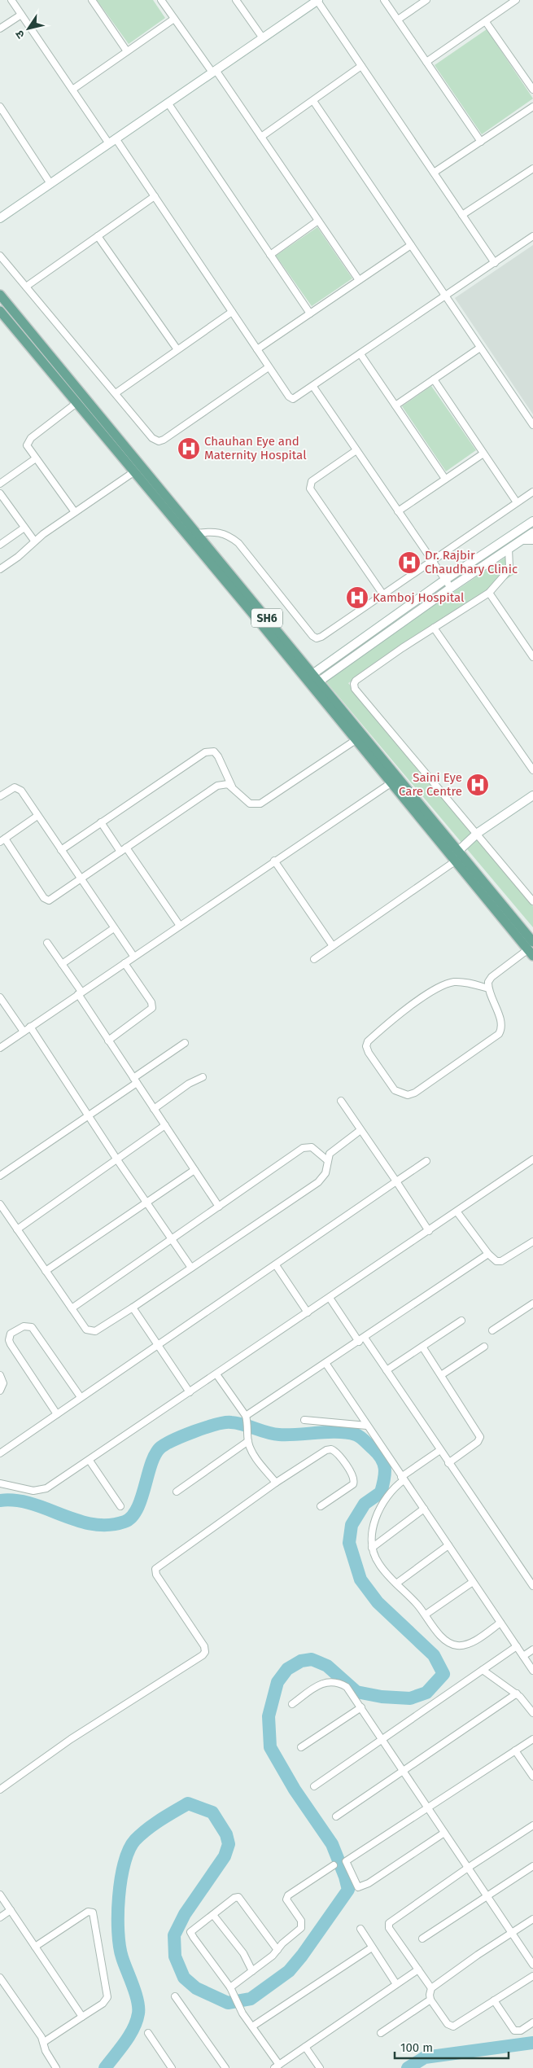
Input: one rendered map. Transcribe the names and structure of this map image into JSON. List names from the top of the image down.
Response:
{
  "streets": {
    "main road": ["SH6"]
  },
  "places": {
    "hospital": [
      "Chauhan Eye and Maternity Hospital",
      "Dr. Rajbir Chaudhary Clinic",
      "Kamboj Hospital",
      "Saini Eye Care Centre"
    ]
  },
  "scale_bar": "100 m",
  "north": "bottom left"
}
